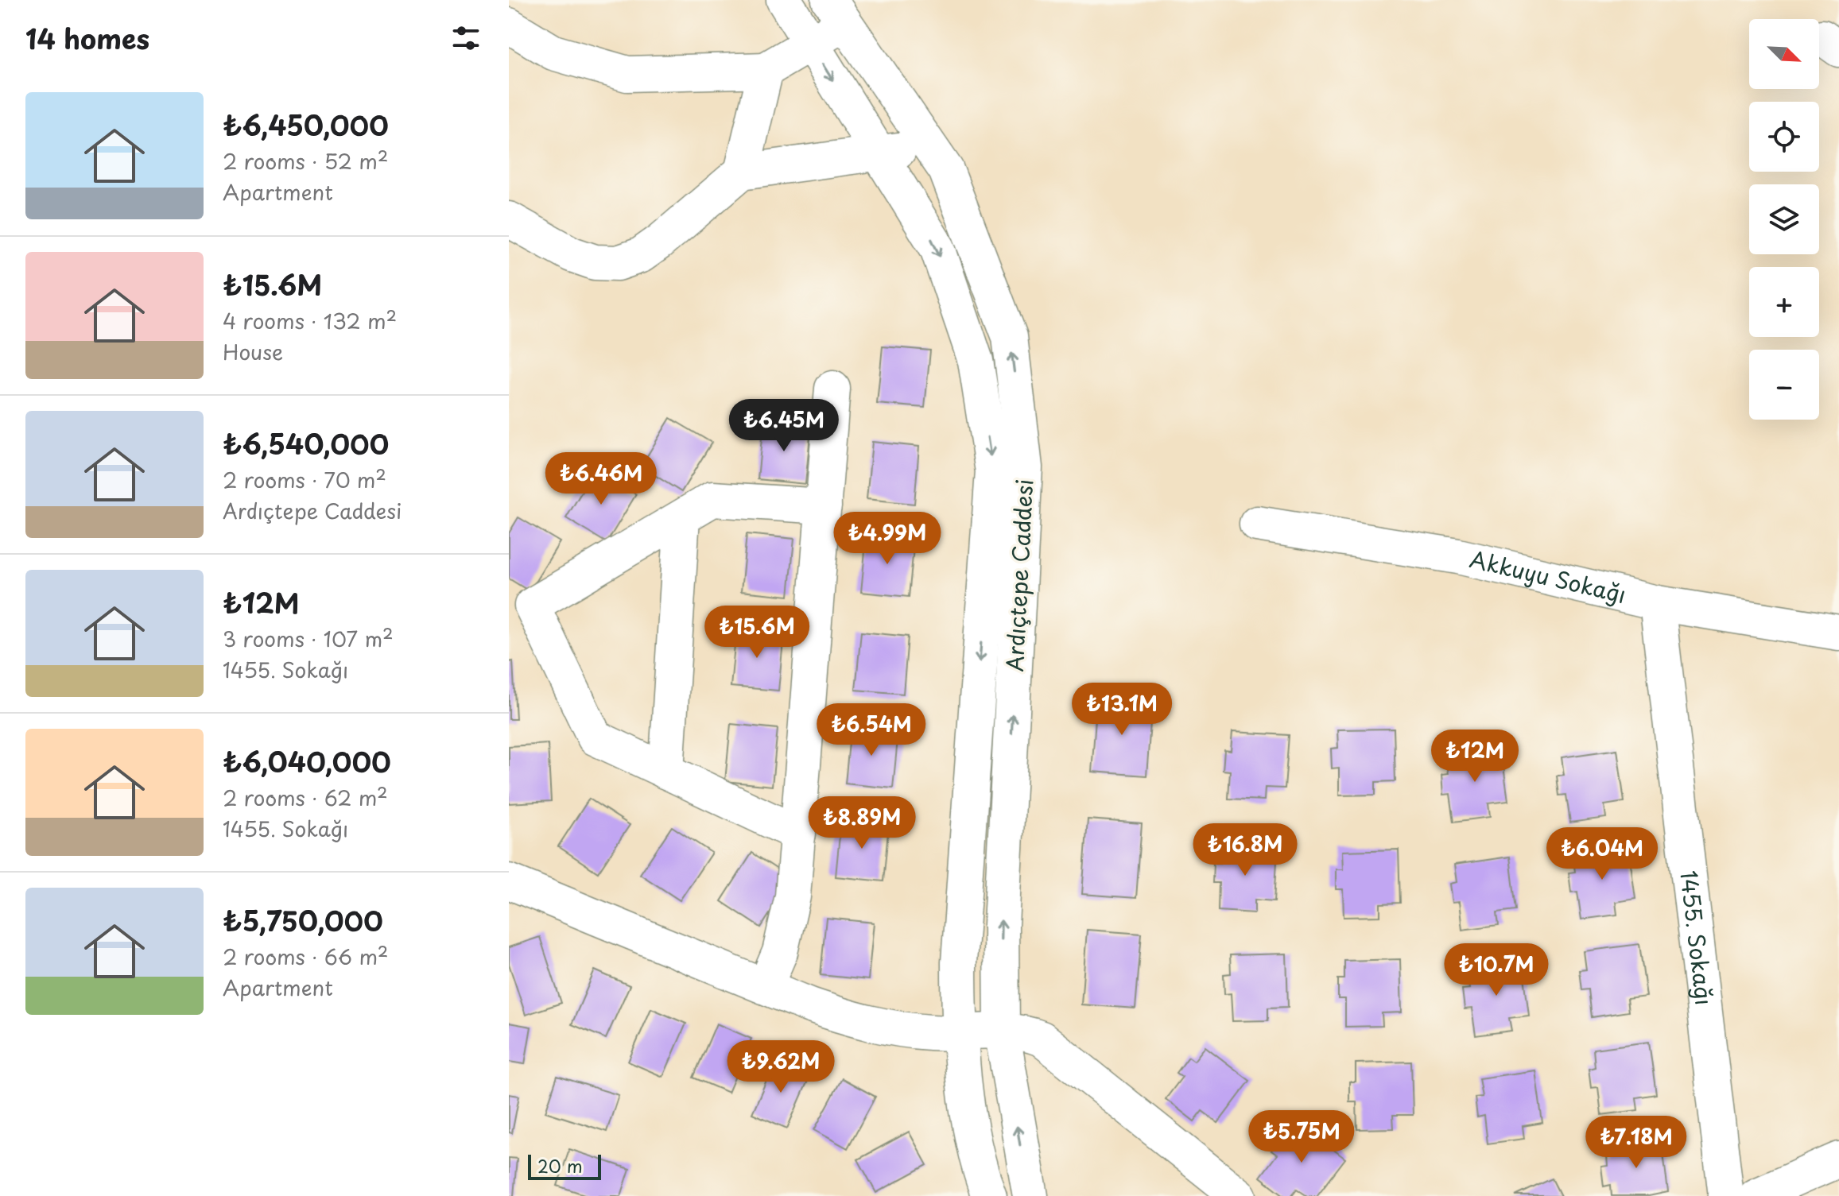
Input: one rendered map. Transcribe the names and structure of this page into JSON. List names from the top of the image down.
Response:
{
  "streets": {
    "street": ["Ardıçtepe Caddesi", "Akkuyu Sokağı", "1455. Sokağı"]
  },
  "crossings": [
    ["Akkuyu Sokağı", "1455. Sokağı"]
  ],
  "scale_bar": "20 m",
  "north": "bottom right",
  "page": {
    "heading": "14 homes",
    "map_buttons": ["+", "−"],
    "list": [
      {
        "name": "₺6,450,000",
        "note": "2 rooms · 52 m² · Apartment"
      },
      {
        "name": "₺15.6M",
        "note": "4 rooms · 132 m² · House"
      },
      {
        "name": "₺6,540,000",
        "note": "2 rooms · 70 m² · Ardıçtepe Caddesi"
      },
      {
        "name": "₺12M",
        "note": "3 rooms · 107 m² · 1455. Sokağı"
      },
      {
        "name": "₺6,040,000",
        "note": "2 rooms · 62 m² · 1455. Sokağı"
      },
      {
        "name": "₺5,750,000",
        "note": "2 rooms · 66 m² · Apartment"
      }
    ],
    "price": [
      "₺6.45M",
      "₺6.46M",
      "₺4.99M",
      "₺15.6M",
      "₺13.1M",
      "₺6.54M",
      "₺12M",
      "₺8.89M",
      "₺16.8M",
      "₺6.04M",
      "₺10.7M",
      "₺9.62M",
      "₺5.75M",
      "₺7.18M"
    ],
    "scale": "20 m"
  }
}
